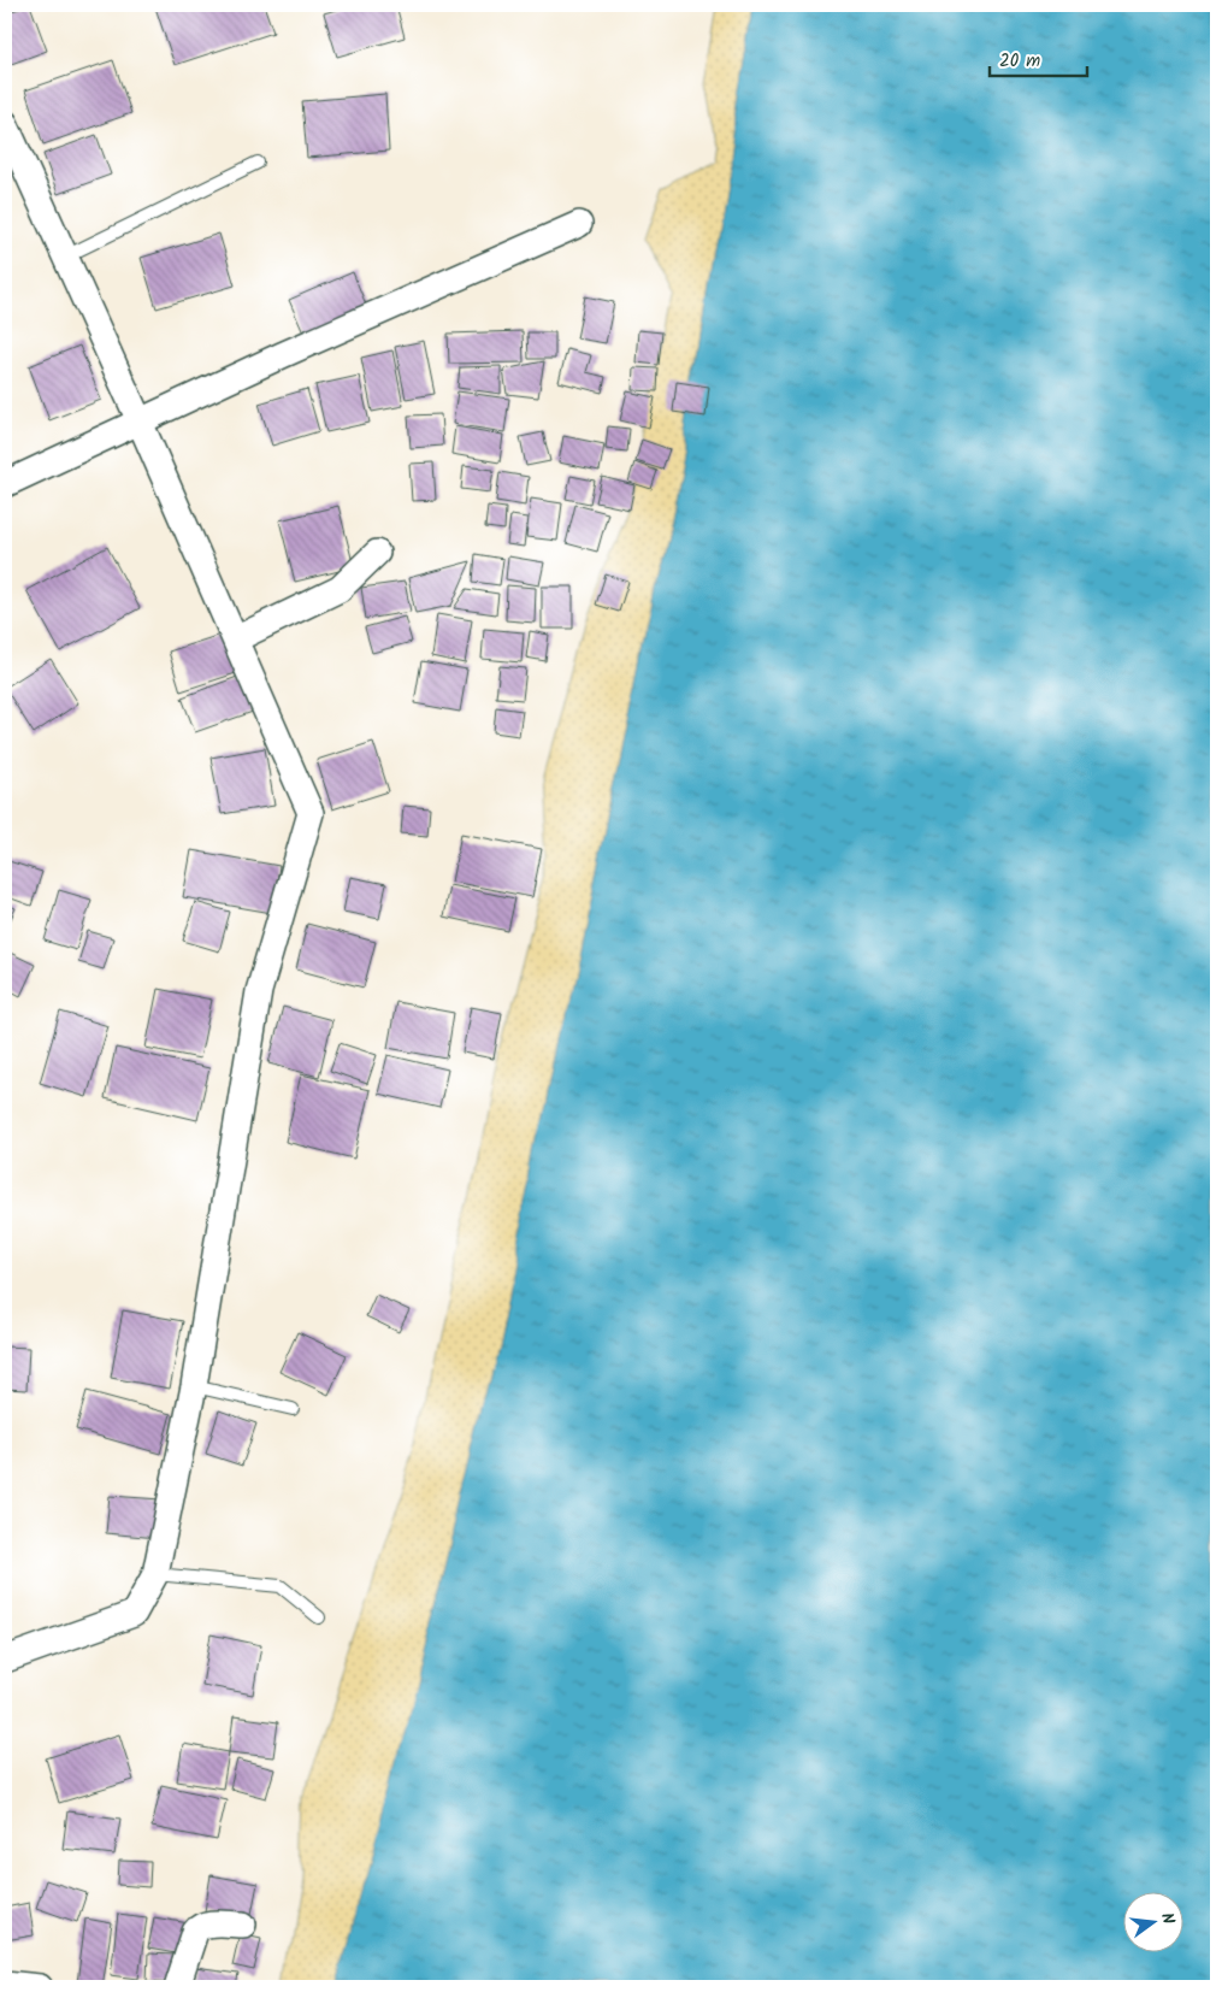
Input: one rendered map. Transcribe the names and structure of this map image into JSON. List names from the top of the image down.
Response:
{
  "scale_bar": "20 m",
  "north": "right"
}
